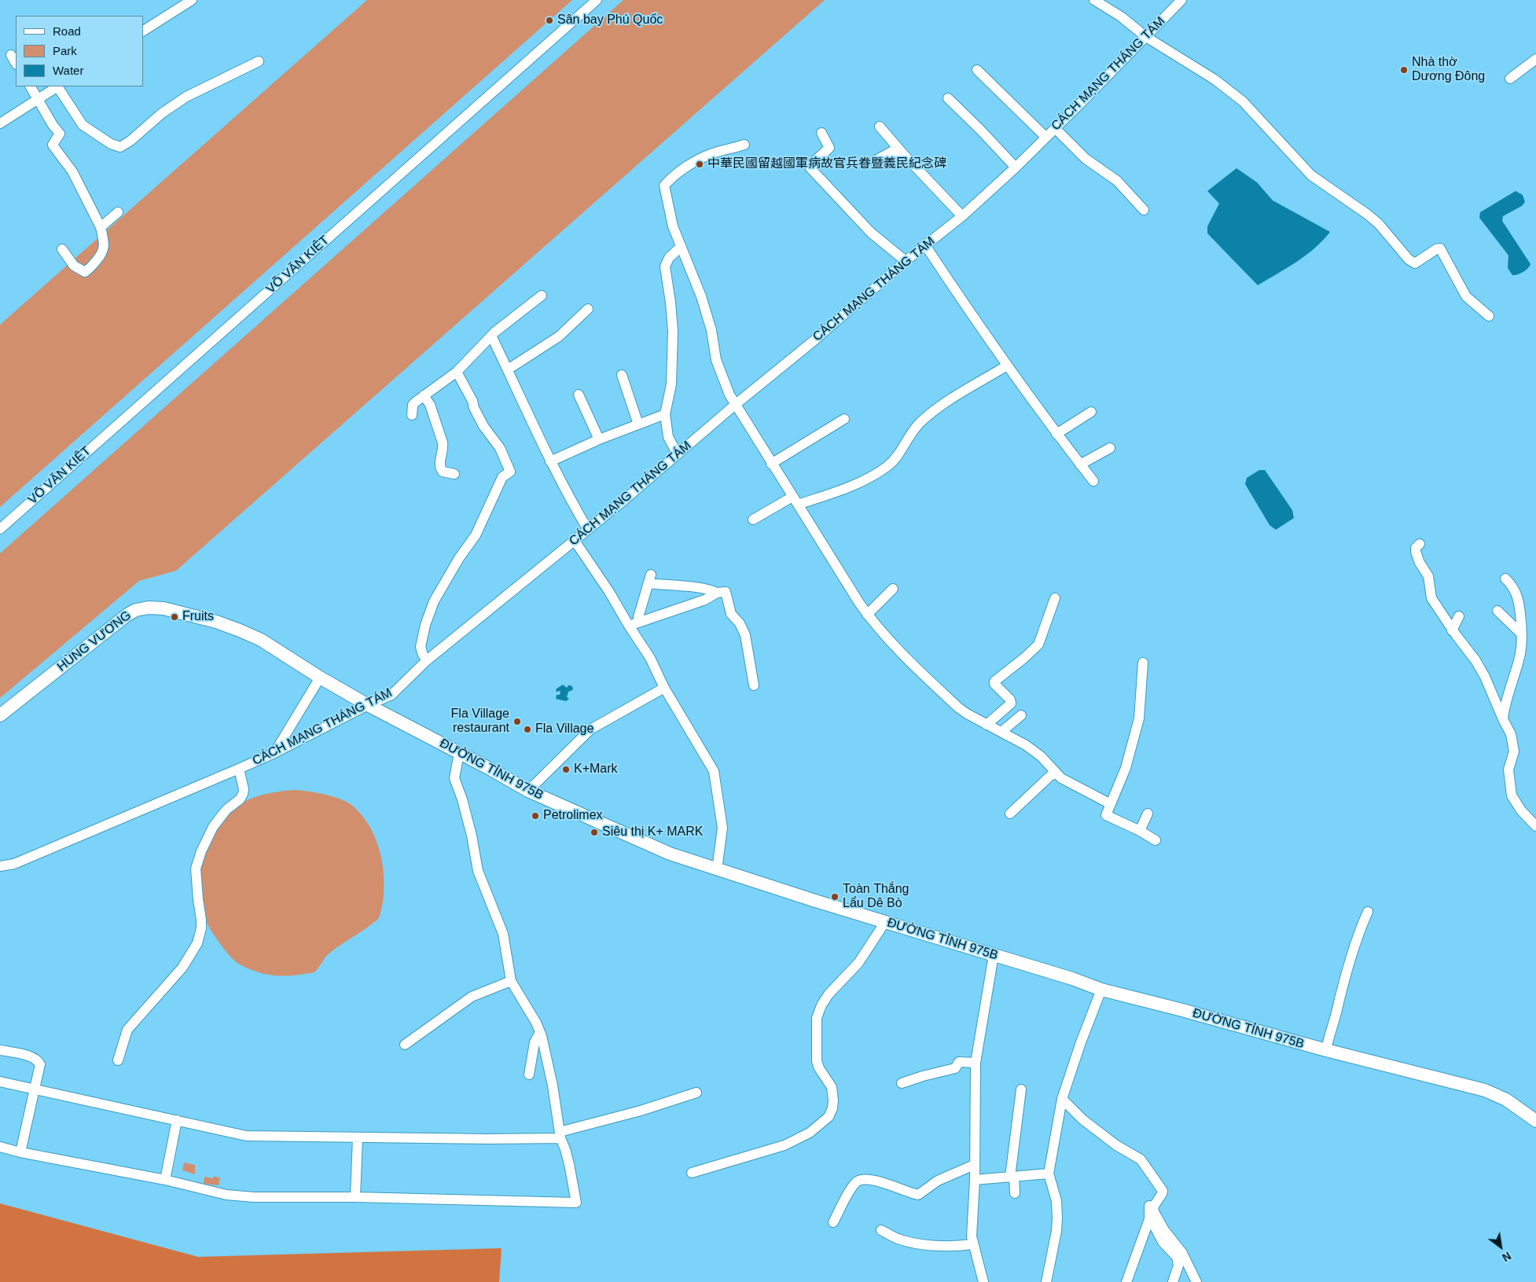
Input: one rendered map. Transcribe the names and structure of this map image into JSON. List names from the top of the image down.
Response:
{
  "streets": {
    "main road": ["HÙNG VƯƠNG", "ĐƯỜNG TỈNH 975B"],
    "street": ["CÁCH MẠNG THÁNG TÁM", "VÕ VĂN KIỆT"]
  },
  "crossings": [
    ["CÁCH MẠNG THÁNG TÁM", "HÙNG VƯƠNG"],
    ["CÁCH MẠNG THÁNG TÁM", "ĐƯỜNG TỈNH 975B"],
    ["HÙNG VƯƠNG", "ĐƯỜNG TỈNH 975B"]
  ],
  "places": [
    "Sân bay Phú Quốc",
    "Nhà thờ Dương Đông",
    "中華民國留越國軍病故官兵眷暨義民紀念碑",
    "Fruits",
    "Fla Village restaurant",
    "Fla Village",
    "K+Mark",
    "Petrolimex",
    "Siêu thị K+ MARK",
    "Toàn Thắng Lẩu Dê Bò"
  ],
  "legend": ["Road", "Park", "Water"],
  "north": "bottom right"
}
